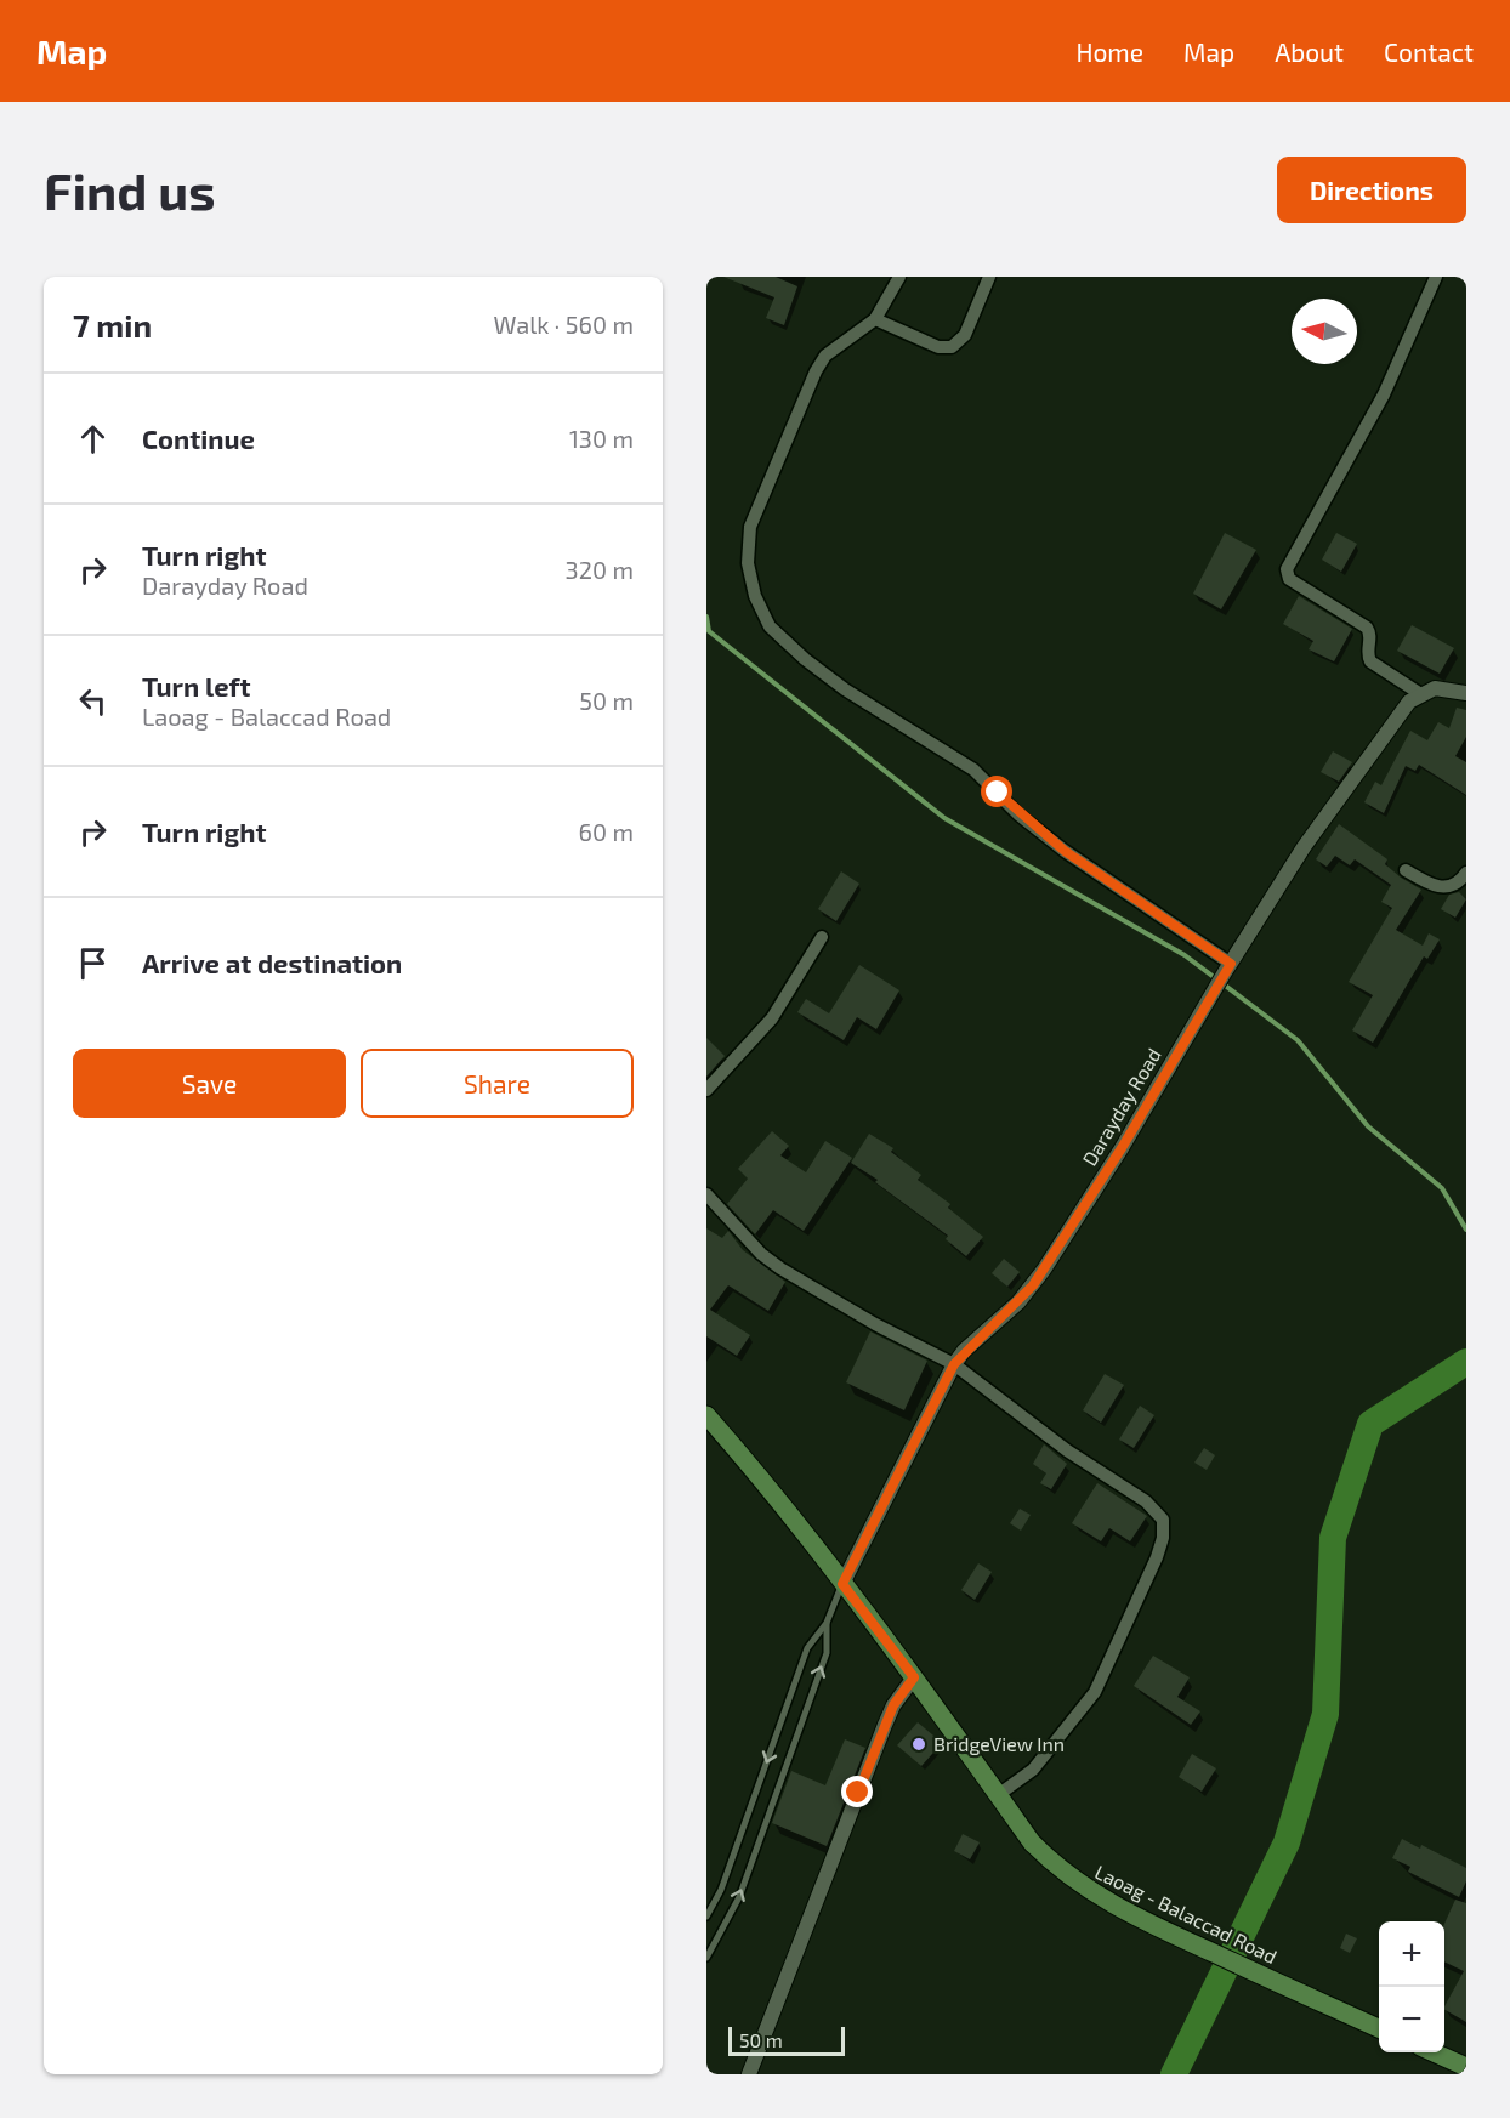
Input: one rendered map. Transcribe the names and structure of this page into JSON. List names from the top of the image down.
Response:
{
  "streets": {
    "main road": ["Laoag - Balaccad Road"],
    "street": ["Darayday Road"]
  },
  "crossings": [
    ["Darayday Road", "Laoag - Balaccad Road"]
  ],
  "places": ["BridgeView Inn"],
  "scale_bar": "50 m",
  "north": "left",
  "page": {
    "header": "Map",
    "nav": [
      "Home",
      "Map",
      "About",
      "Contact"
    ],
    "buttons": [
      "Directions",
      ["Save", "Share"]
    ],
    "title": "Find us",
    "heading": ["7 min", "Walk · 560 m"],
    "list": [
      ["Continue", "130 m"],
      ["Turn right", "Darayday Road", "320 m"],
      ["Turn left", "Laoag - Balaccad Road", "50 m"],
      ["Turn right", "60 m"],
      "Arrive at destination"
    ],
    "map_buttons": ["+", "−"],
    "scale": "50 m"
  }
}
